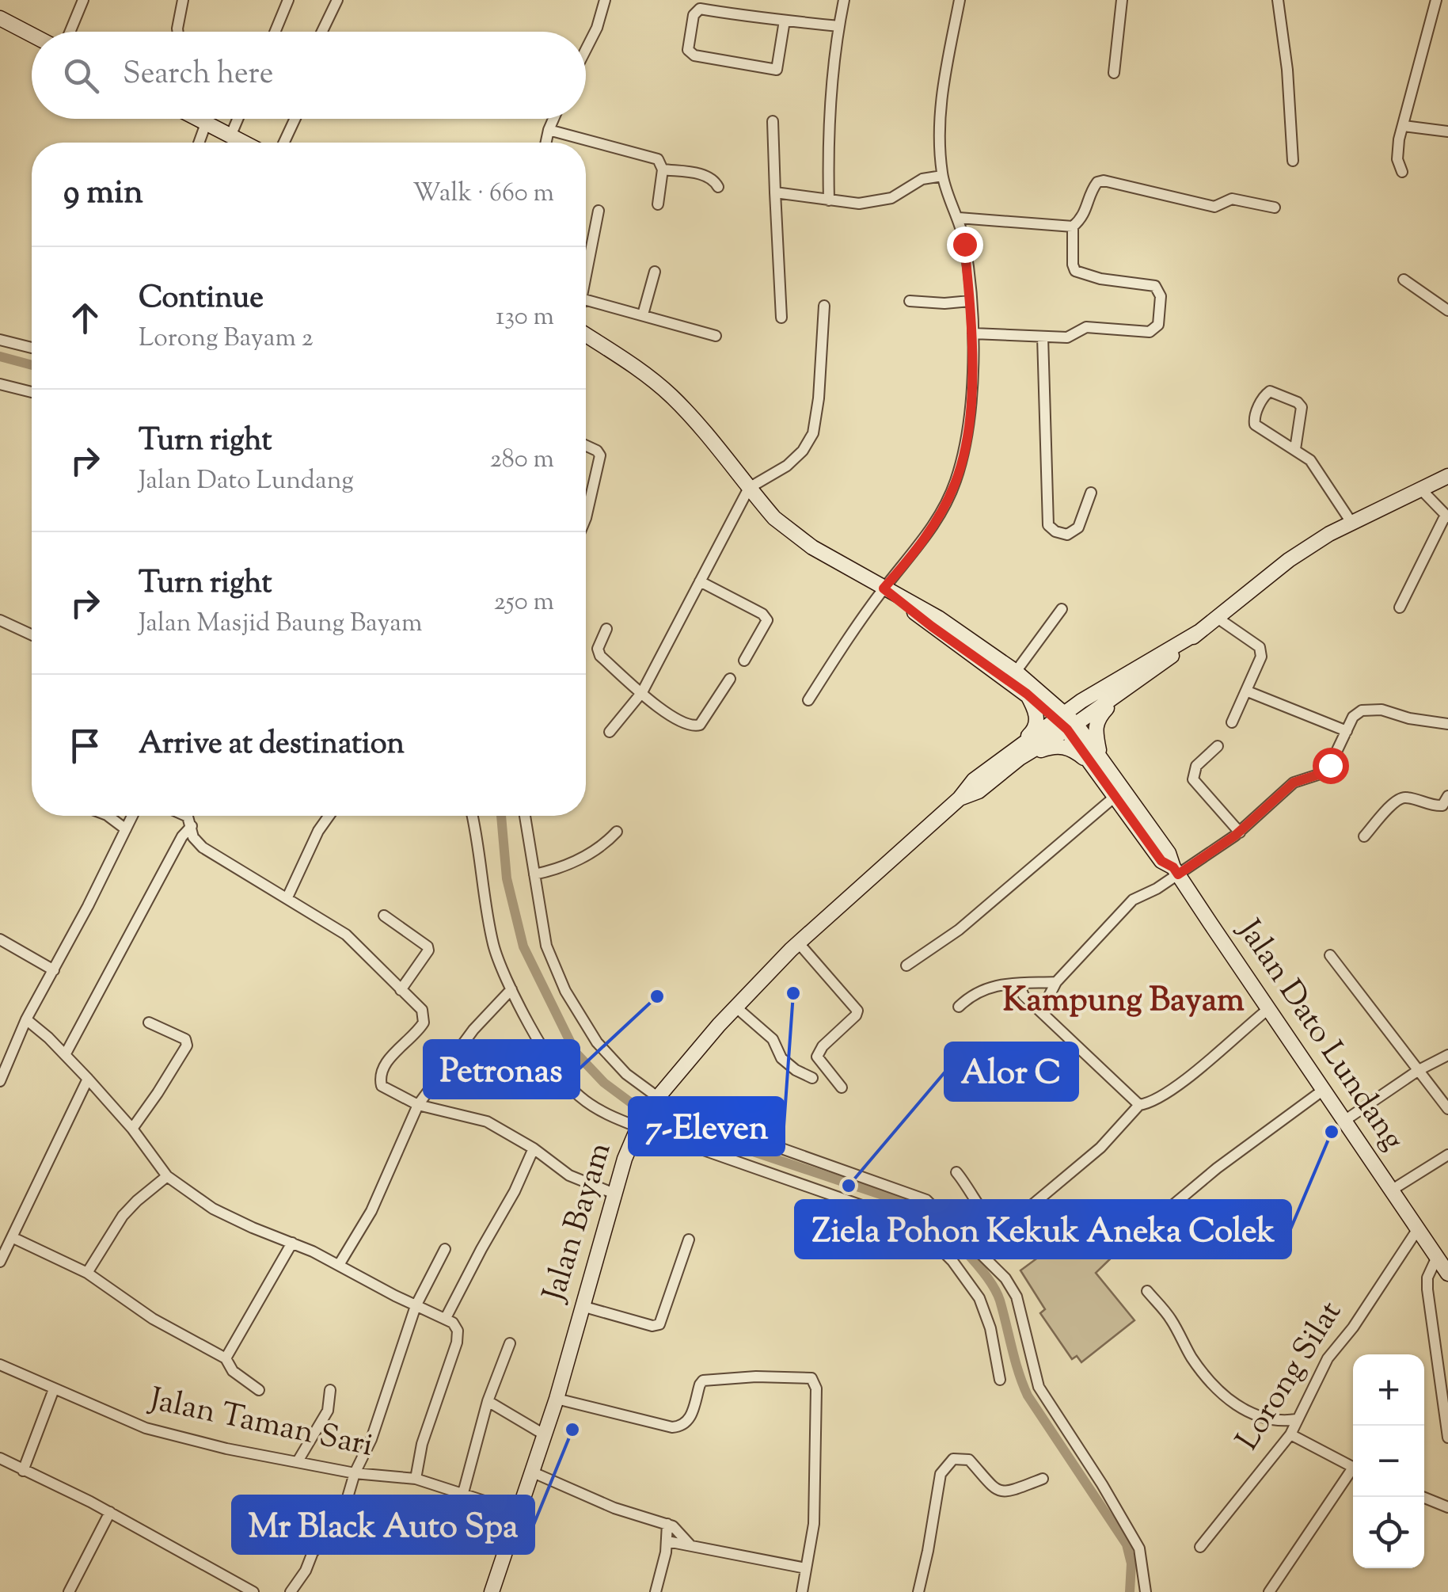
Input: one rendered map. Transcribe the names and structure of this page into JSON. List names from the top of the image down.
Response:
{
  "streets": {
    "main road": ["Jalan Dato Lundang", "Jalan Bayam"],
    "street": ["Lorong Silat", "Jalan Taman Sari"]
  },
  "crossings": [
    ["Jalan Dato Lundang", "Jalan Bayam"],
    ["Jalan Dato Lundang", "Lorong Silat"],
    ["Jalan Bayam", "Jalan Taman Sari"]
  ],
  "districts": ["Kampung Bayam"],
  "places": [
    "7-Eleven",
    "Petronas",
    "Ziela Pohon Kekuk Aneka Colek",
    "Alor C",
    "Mr Black Auto Spa"
  ],
  "page": {
    "search": "Search here",
    "heading": ["9 min", "Walk · 660 m"],
    "list": [
      ["Continue", "Lorong Bayam 2", "130 m"],
      ["Turn right", "Jalan Dato Lundang", "280 m"],
      ["Turn right", "Jalan Masjid Baung Bayam", "250 m"],
      "Arrive at destination"
    ],
    "map_buttons": ["+", "−"]
  }
}
